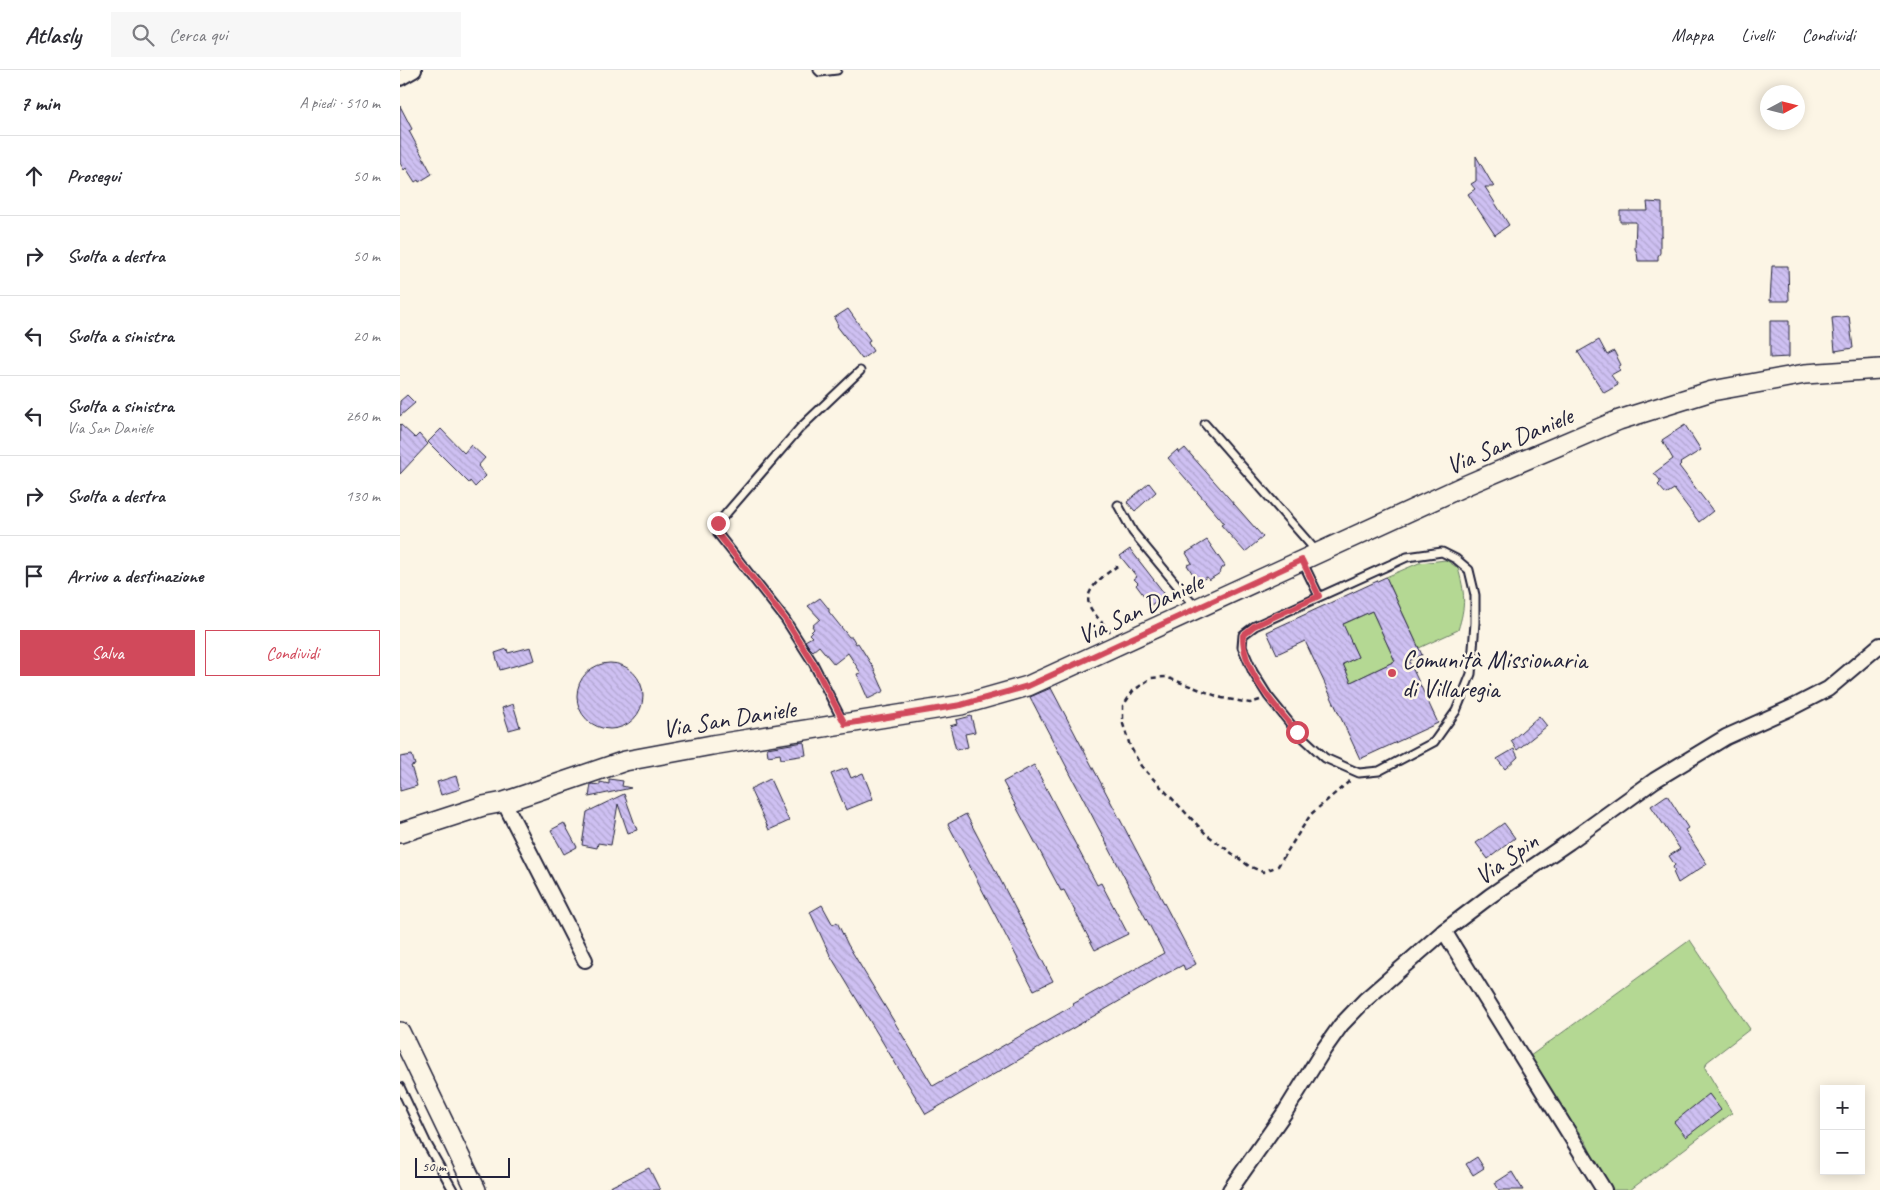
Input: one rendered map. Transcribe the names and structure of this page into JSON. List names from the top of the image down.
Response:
{
  "streets": {
    "street": ["Via San Daniele", "Via Spin"]
  },
  "places": ["Comunità Missionaria di Villaregia"],
  "scale_bar": "50 m",
  "north": "right",
  "page": {
    "header": "Atlasly",
    "search": "Cerca qui",
    "nav": ["Mappa", "Livelli", "Condividi"],
    "heading": ["7 min", "A piedi · 510 m"],
    "list": [
      ["Prosegui", "50 m"],
      ["Svolta a destra", "50 m"],
      ["Svolta a sinistra", "20 m"],
      ["Svolta a sinistra", "Via San Daniele", "260 m"],
      ["Svolta a destra", "130 m"],
      "Arrivo a destinazione"
    ],
    "buttons": ["Salva", "Condividi"],
    "map_buttons": ["+", "−"],
    "scale": "50 m"
  }
}
